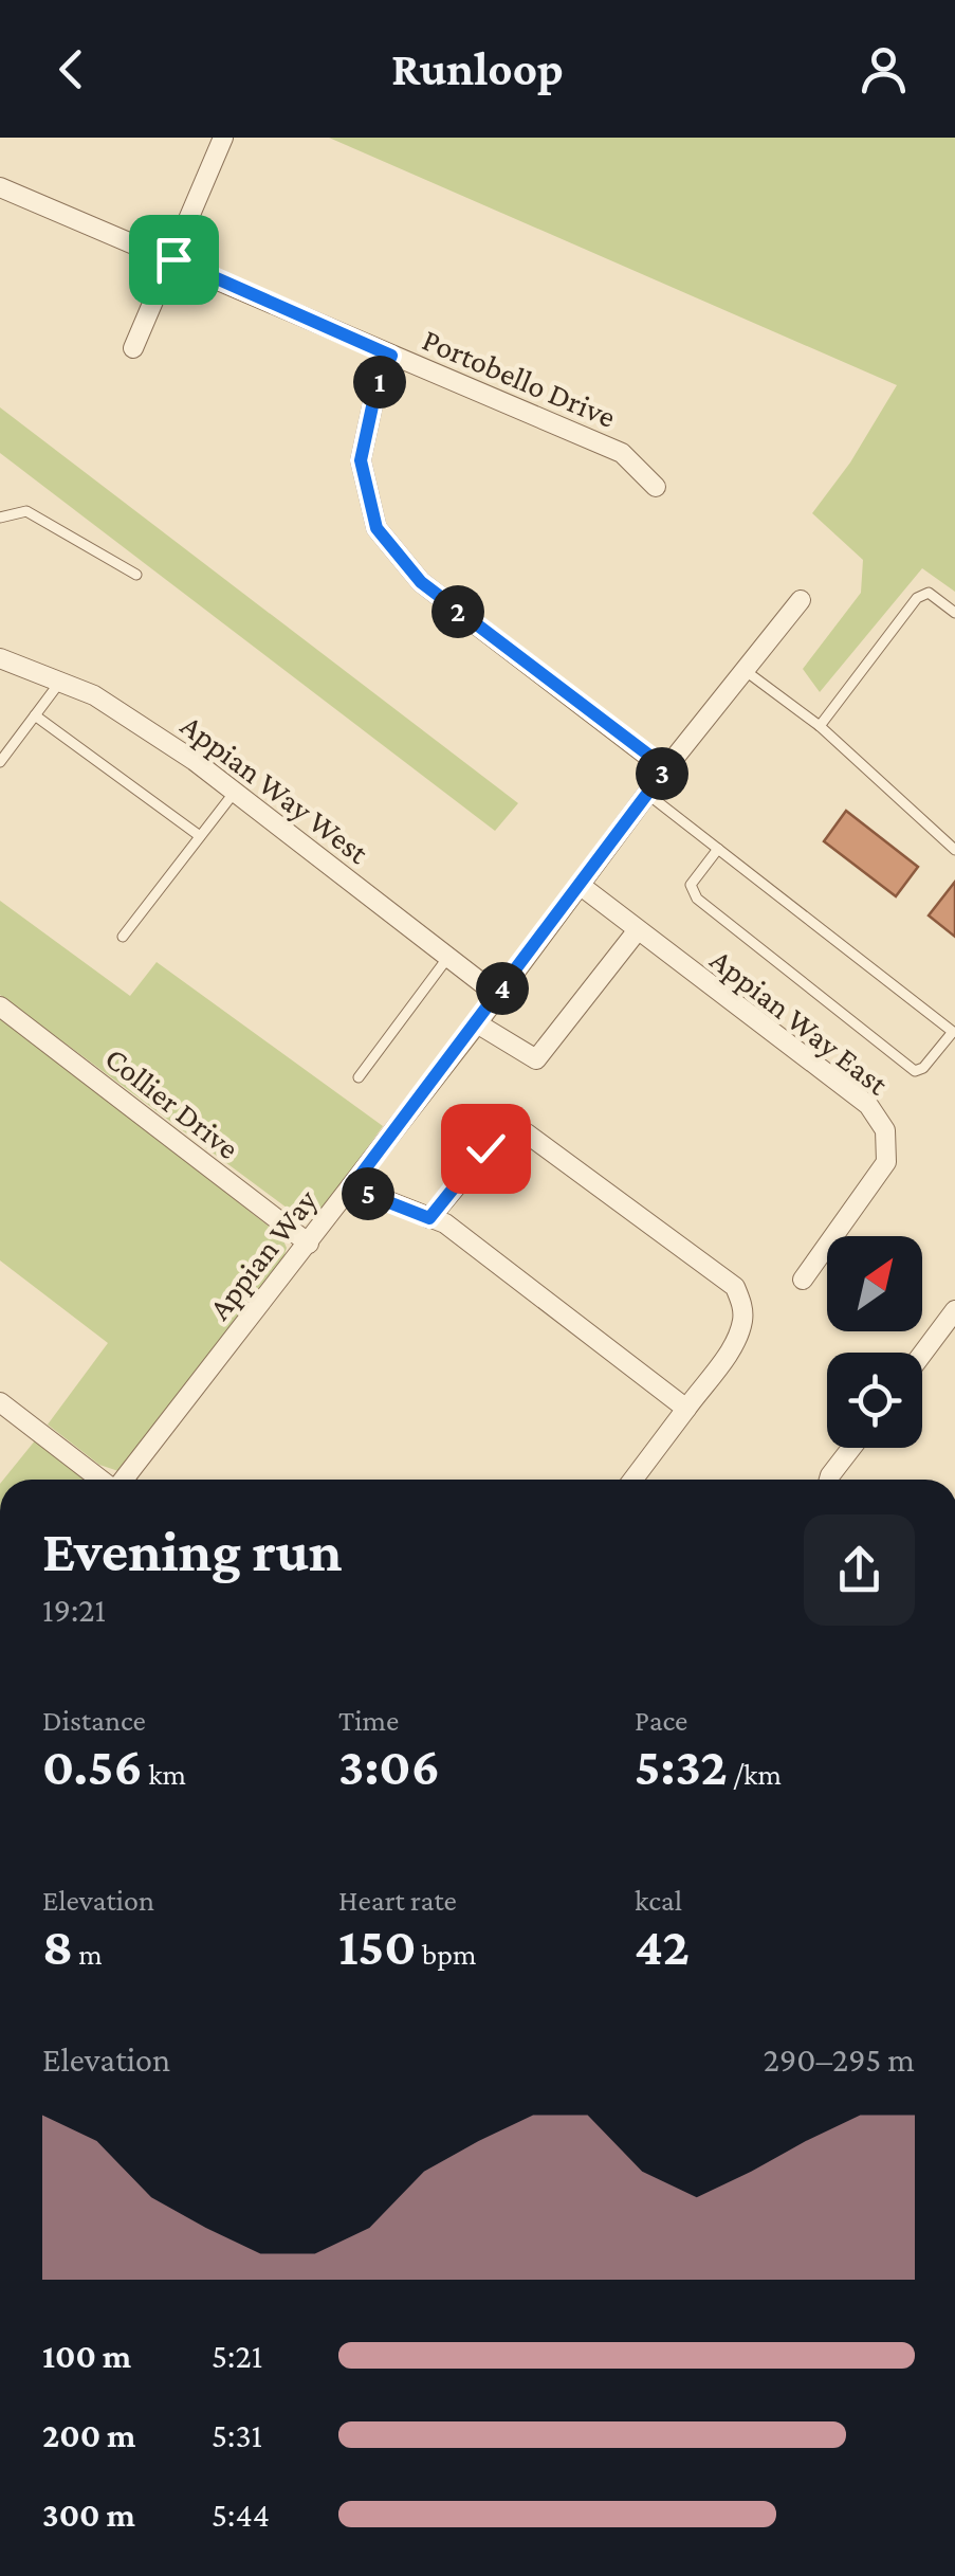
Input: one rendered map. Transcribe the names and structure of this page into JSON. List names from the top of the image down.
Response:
{
  "streets": {
    "street": [
      "Portobello Drive",
      "Appian Way West",
      "Appian Way East",
      "Collier Drive",
      "Appian Way"
    ]
  },
  "crossings": [
    ["Appian Way West", "Appian Way"],
    ["Appian Way East", "Appian Way"],
    ["Collier Drive", "Appian Way"]
  ],
  "north": "top right",
  "page": {
    "header": "Runloop",
    "pins": [
      "1",
      "2",
      "3",
      "4",
      "5"
    ],
    "heading": ["Evening run", "19:21"],
    "stats": [
      ["Distance", "0.56 km"],
      ["Time", "3:06"],
      ["Pace", "5:32 /km"],
      ["Elevation", "8 m"],
      ["Heart rate", "150 bpm"],
      ["kcal", "42"]
    ],
    "chart": ["Elevation", "290–295 m"],
    "list": [
      {
        "name": "100 m",
        "note": "5:21"
      },
      {
        "name": "200 m",
        "note": "5:31"
      },
      {
        "name": "300 m",
        "note": "5:44"
      }
    ]
  }
}
